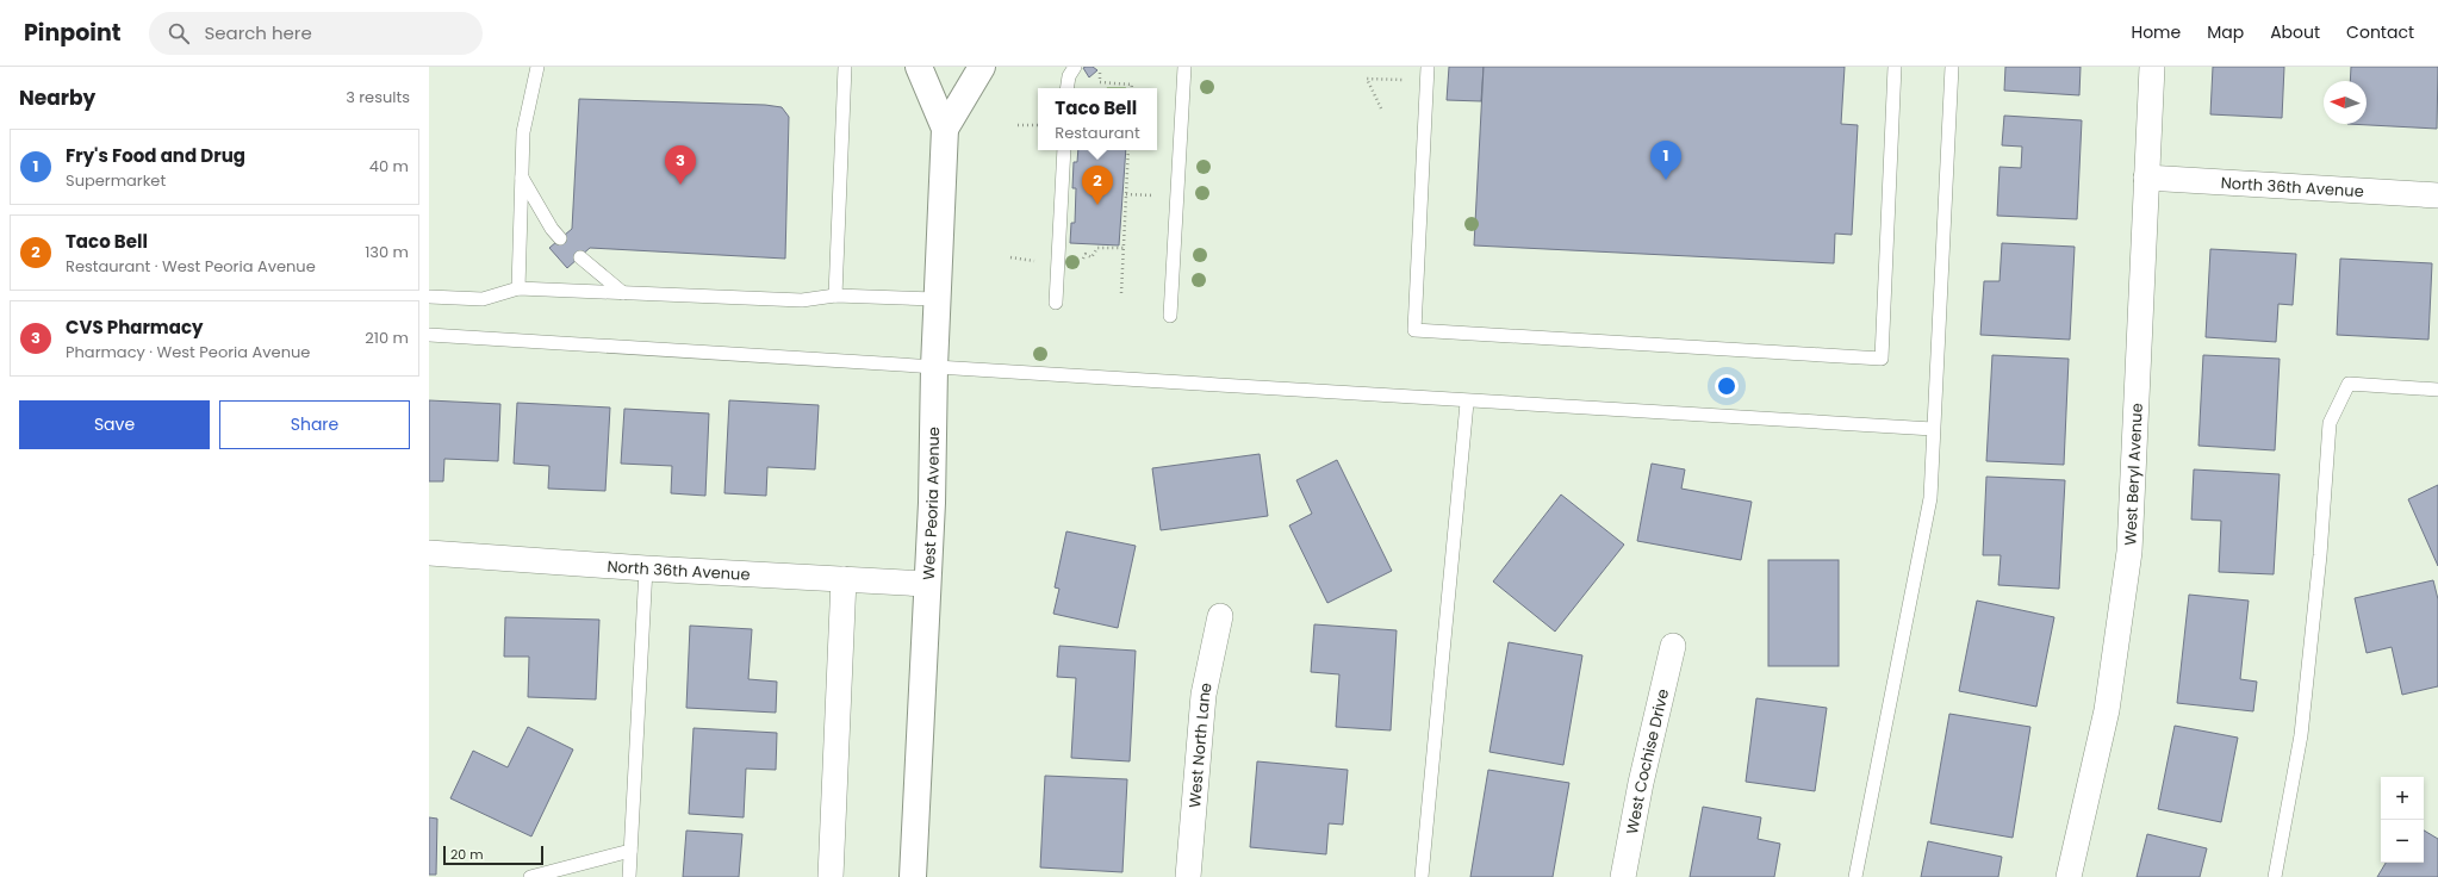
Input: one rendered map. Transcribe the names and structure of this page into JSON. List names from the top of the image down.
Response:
{
  "streets": {
    "main road": ["West Peoria Avenue"],
    "street": [
      "North 36th Avenue",
      "West Beryl Avenue",
      "West North Lane",
      "West Cochise Drive"
    ]
  },
  "crossings": [
    ["North 36th Avenue", "West Beryl Avenue"],
    ["North 36th Avenue", "West Peoria Avenue"]
  ],
  "scale_bar": "20 m",
  "north": "left",
  "page": {
    "header": "Pinpoint",
    "search": "Search here",
    "nav": [
      "Home",
      "Map",
      "About",
      "Contact"
    ],
    "heading": ["Nearby", "3 results"],
    "popup": ["Taco Bell", "Restaurant"],
    "list": [
      {
        "mark": "1",
        "name": "Fry's Food and Drug",
        "note": "Supermarket",
        "value": "40 m"
      },
      {
        "mark": "2",
        "name": "Taco Bell",
        "note": "Restaurant · West Peoria Avenue",
        "value": "130 m"
      },
      {
        "mark": "3",
        "name": "CVS Pharmacy",
        "note": "Pharmacy · West Peoria Avenue",
        "value": "210 m"
      }
    ],
    "pins": ["1", "3", "2"],
    "buttons": ["Save", "Share"],
    "map_buttons": ["+", "−"],
    "scale": "20 m"
  }
}
